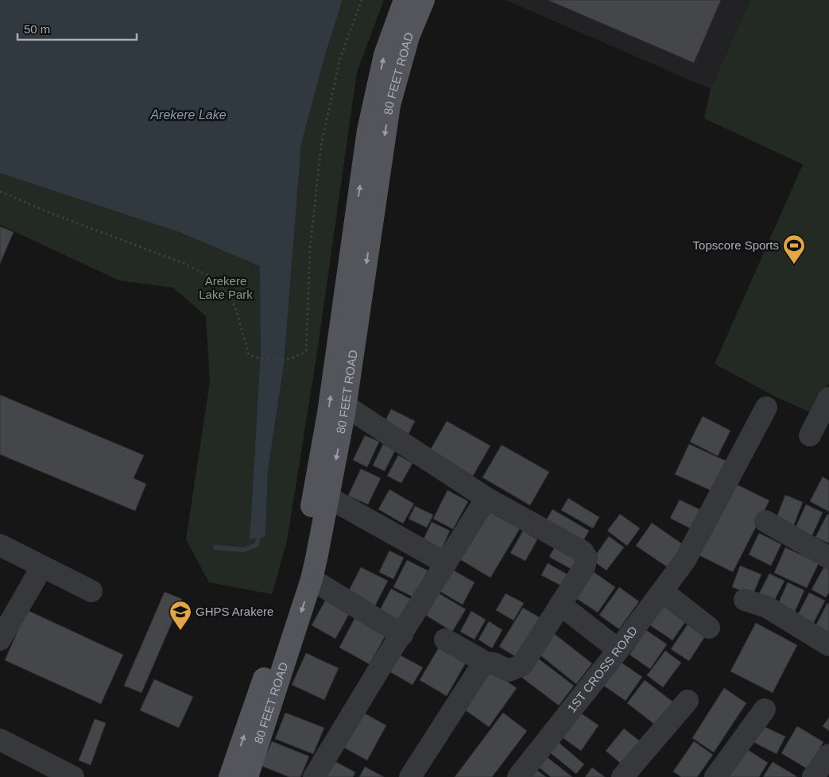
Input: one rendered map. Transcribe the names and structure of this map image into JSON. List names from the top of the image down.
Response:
{
  "streets": {
    "main road": ["80 FEET ROAD"],
    "street": ["1ST CROSS ROAD"]
  },
  "water": ["Arekere Lake"],
  "parks": ["Arekere Lake Park"],
  "places": {
    "sports": ["Topscore Sports"],
    "school or university": ["GHPS Arakere"]
  },
  "scale_bar": "50 m"
}
